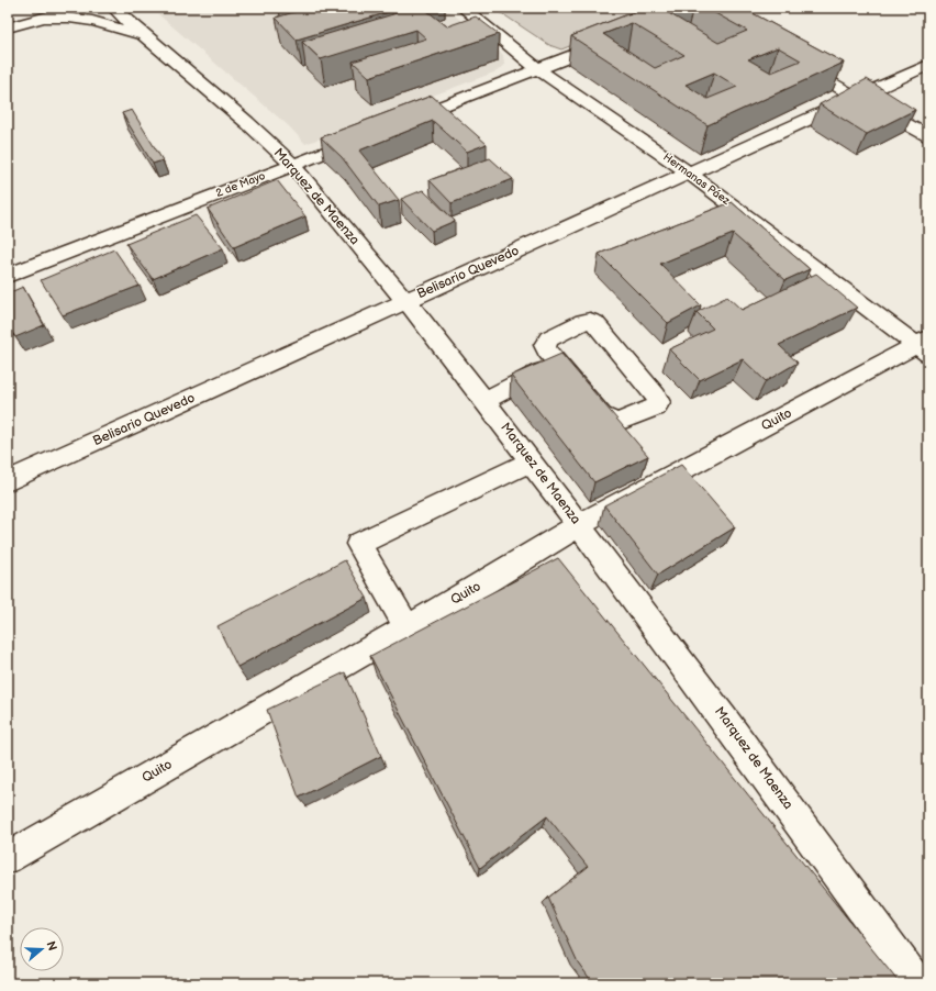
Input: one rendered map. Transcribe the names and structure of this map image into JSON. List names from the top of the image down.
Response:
{
  "streets": {
    "street": [
      "Hermanas Páez",
      "2 de Mayo",
      "Marquez de Maenza",
      "Belisario Quevedo",
      "Quito"
    ]
  },
  "crossings": [
    ["Hermanas Páez", "Belisario Quevedo"],
    ["Hermanas Páez", "Quito"],
    ["2 de Mayo", "Marquez de Maenza"],
    ["Marquez de Maenza", "Belisario Quevedo"],
    ["Marquez de Maenza", "Quito"]
  ],
  "north": "right"
}
